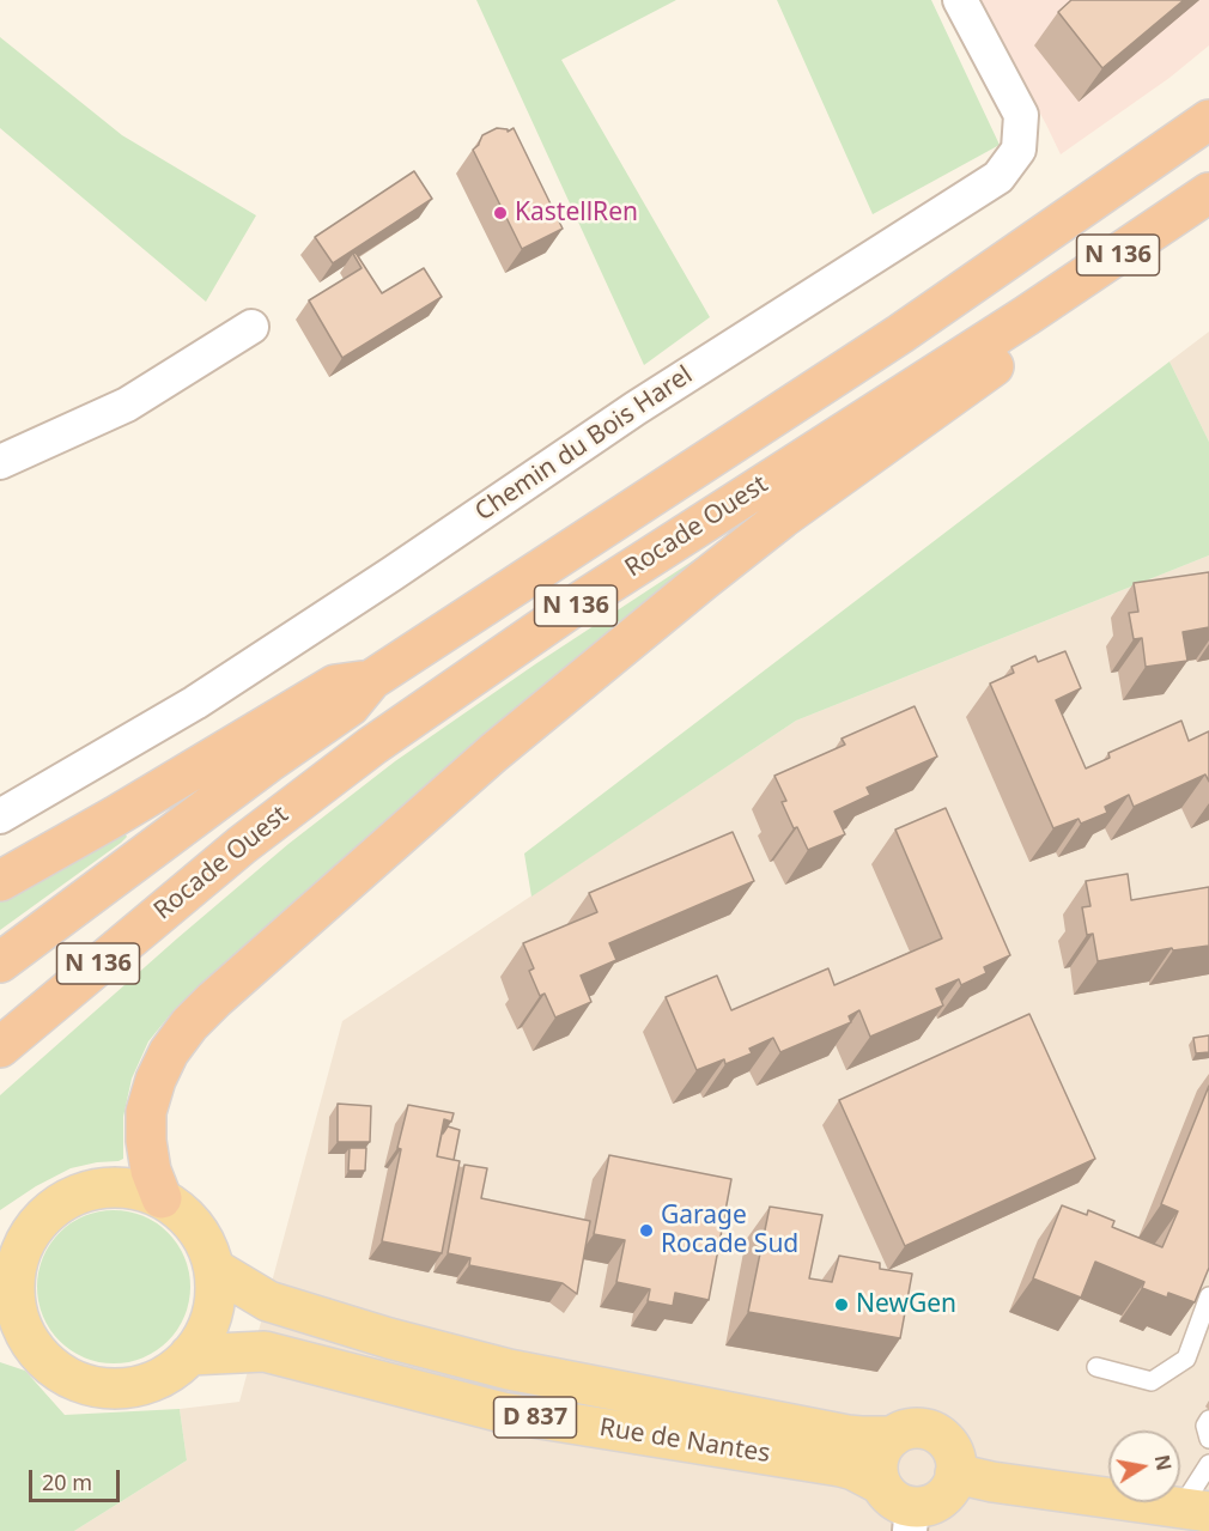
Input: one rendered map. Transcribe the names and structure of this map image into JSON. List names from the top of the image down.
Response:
{
  "streets": {
    "highway": ["N 136", "Rocade Ouest"],
    "main road": ["D 837", "Rue de Nantes"],
    "street": ["Chemin du Bois Harel"]
  },
  "places": ["KastellRen", "Garage Rocade Sud", "NewGen"],
  "scale_bar": "20 m",
  "north": "right"
}
